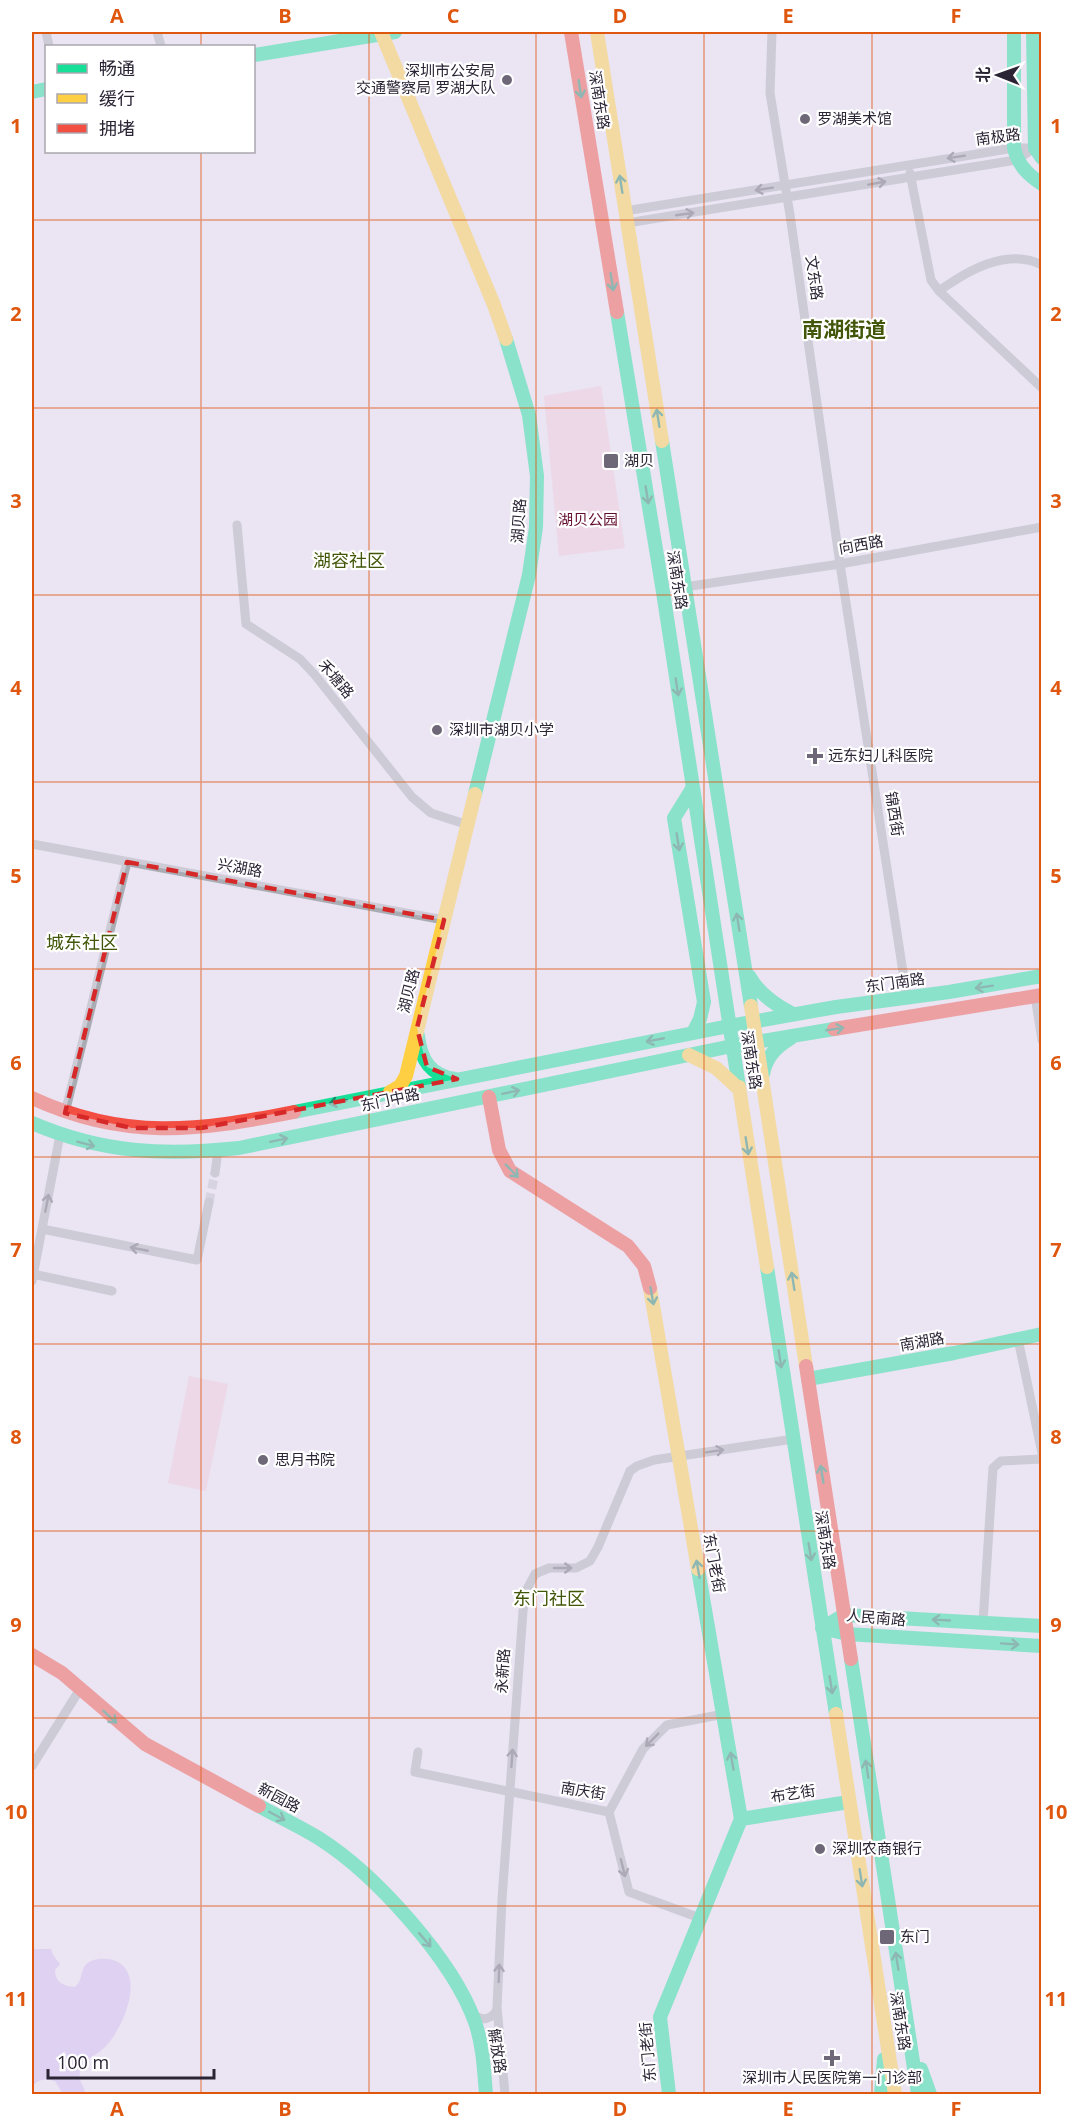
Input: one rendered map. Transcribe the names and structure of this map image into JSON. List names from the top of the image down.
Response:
{
  "streets": {
    "main road": [
      "深南东路",
      "湖贝路",
      "东门南路",
      "东门中路",
      "南湖路",
      "东门老街",
      "人民南路",
      "布艺街",
      "新园路",
      "解放路"
    ],
    "street": [
      "南极路",
      "文东路",
      "向西路",
      "禾塘路",
      "锦西街",
      "兴湖路",
      "永新路",
      "南庆街"
    ]
  },
  "crossings": [
    ["深南东路", "南极路"],
    ["深南东路", "向西路"],
    ["深南东路", "东门南路"],
    ["深南东路", "东门中路"],
    ["深南东路", "南湖路"],
    ["深南东路", "人民南路"],
    ["深南东路", "永新路"],
    ["深南东路", "布艺街"],
    ["南极路", "文东路"],
    ["文东路", "向西路"],
    ["文东路", "锦西街"],
    ["湖贝路", "禾塘路"],
    ["湖贝路", "兴湖路"],
    ["湖贝路", "东门中路"],
    ["向西路", "锦西街"],
    ["锦西街", "东门南路"],
    ["东门南路", "东门中路"],
    ["东门中路", "东门老街"],
    ["东门老街", "永新路"],
    ["东门老街", "南庆街"],
    ["东门老街", "布艺街"],
    ["永新路", "南庆街"],
    ["新园路", "解放路"]
  ],
  "one_way": ["永新路", "南庆街", "新园路"],
  "districts": [
    "南湖街道",
    "湖容社区",
    "城东社区",
    "东门社区"
  ],
  "parks": ["湖贝公园"],
  "places": {
    "other": [
      "深圳市公安局 交通警察局 罗湖大队",
      "罗湖美术馆",
      "深圳市湖贝小学",
      "思月书院",
      "深圳农商银行"
    ],
    "transit": ["湖贝", "东门"],
    "health": ["远东妇儿科医院", "深圳市人民医院第一门诊部"]
  },
  "legend": ["畅通", "缓行", "拥堵"],
  "scale_bar": "100 m",
  "north": "left",
  "grid": {
    "columns": [
      "A",
      "B",
      "C",
      "D",
      "E",
      "F"
    ],
    "rows": [
      "1",
      "2",
      "3",
      "4",
      "5",
      "6",
      "7",
      "8",
      "9",
      "10",
      "11"
    ]
  }
}
